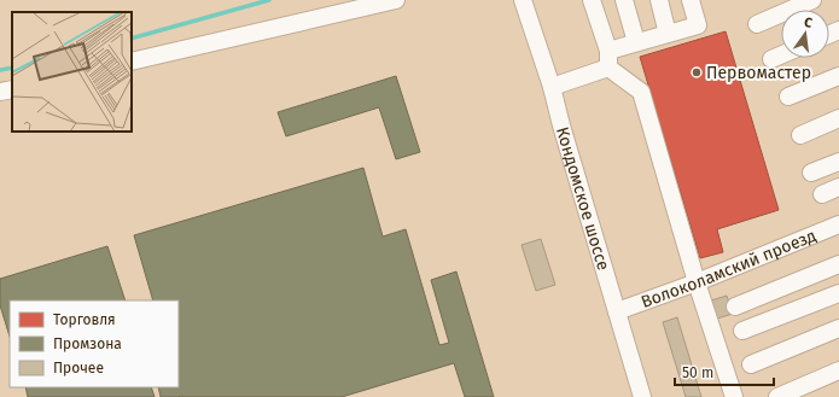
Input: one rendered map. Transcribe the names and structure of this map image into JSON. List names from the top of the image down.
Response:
{
  "streets": {
    "street": ["Кондомское шоссе", "Волоколамский проезд"]
  },
  "crossings": [
    ["Кондомское шоссе", "Волоколамский проезд"]
  ],
  "places": ["Первомастер"],
  "legend": ["Торговля", "Промзона", "Прочее"],
  "scale_bar": "50 m",
  "north": "top"
}
